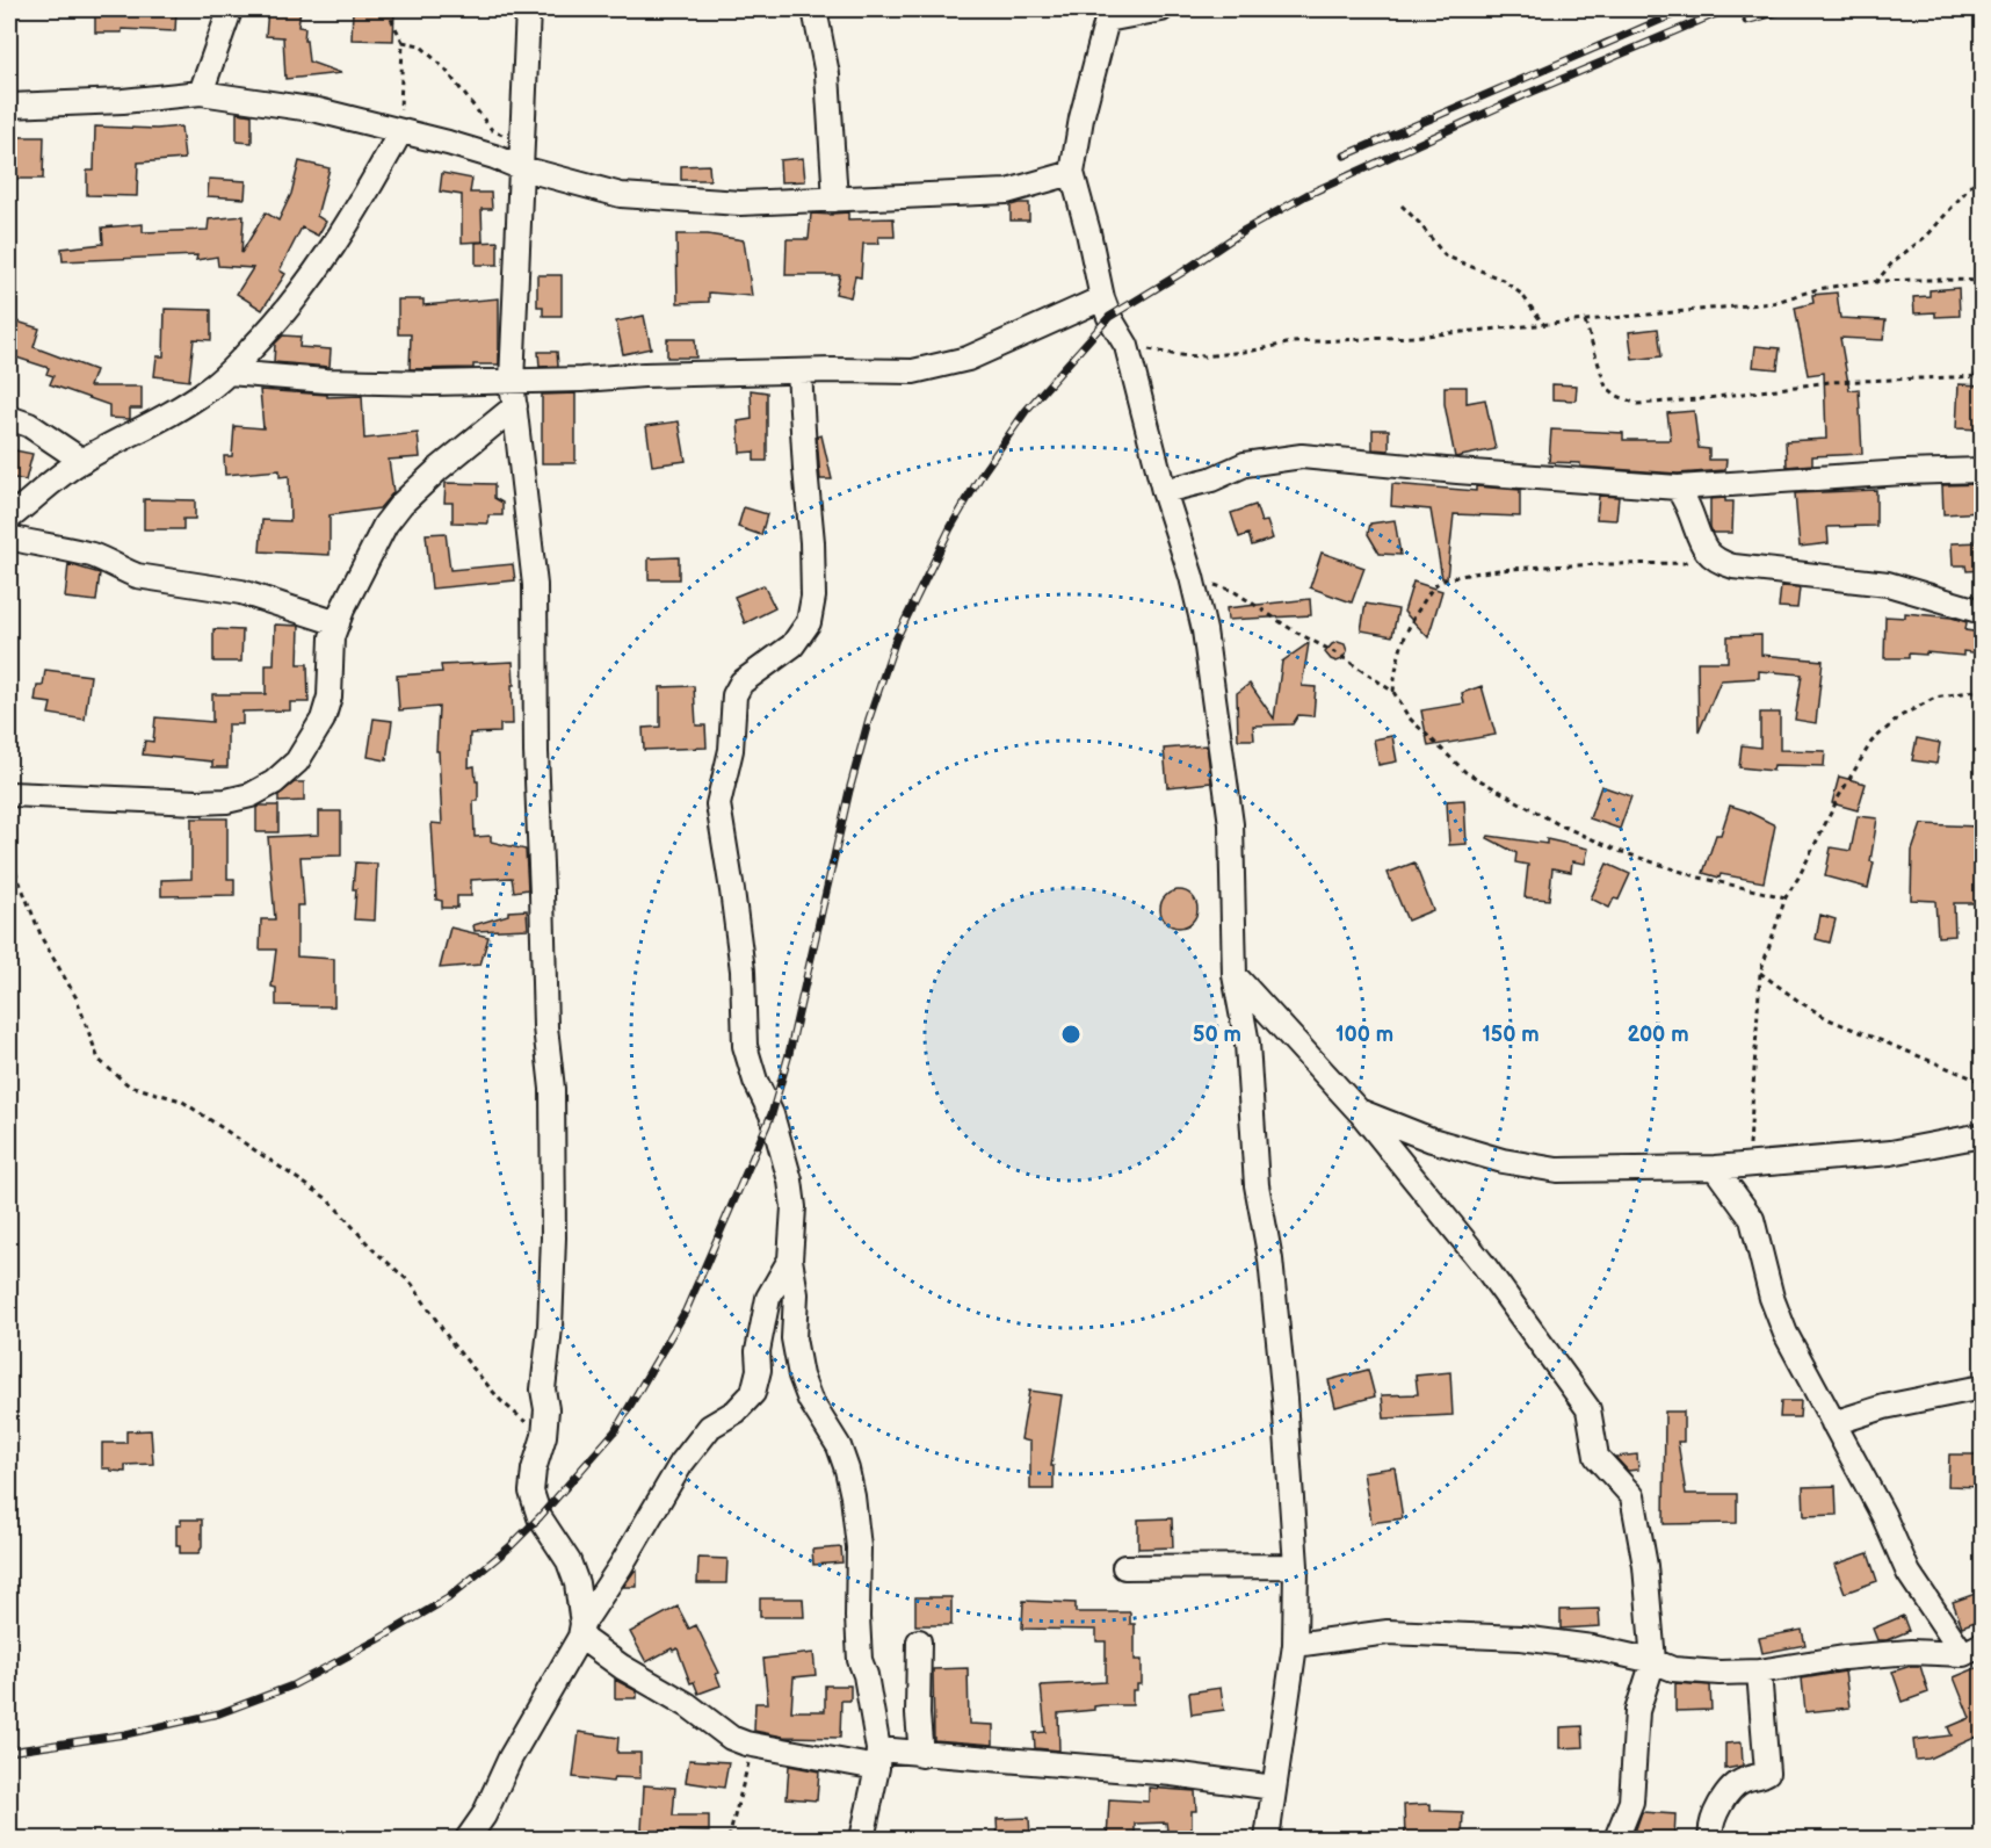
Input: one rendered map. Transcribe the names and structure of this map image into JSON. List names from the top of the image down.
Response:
{
  "rings": [
    "50 m",
    "100 m",
    "150 m",
    "200 m"
  ]
}
